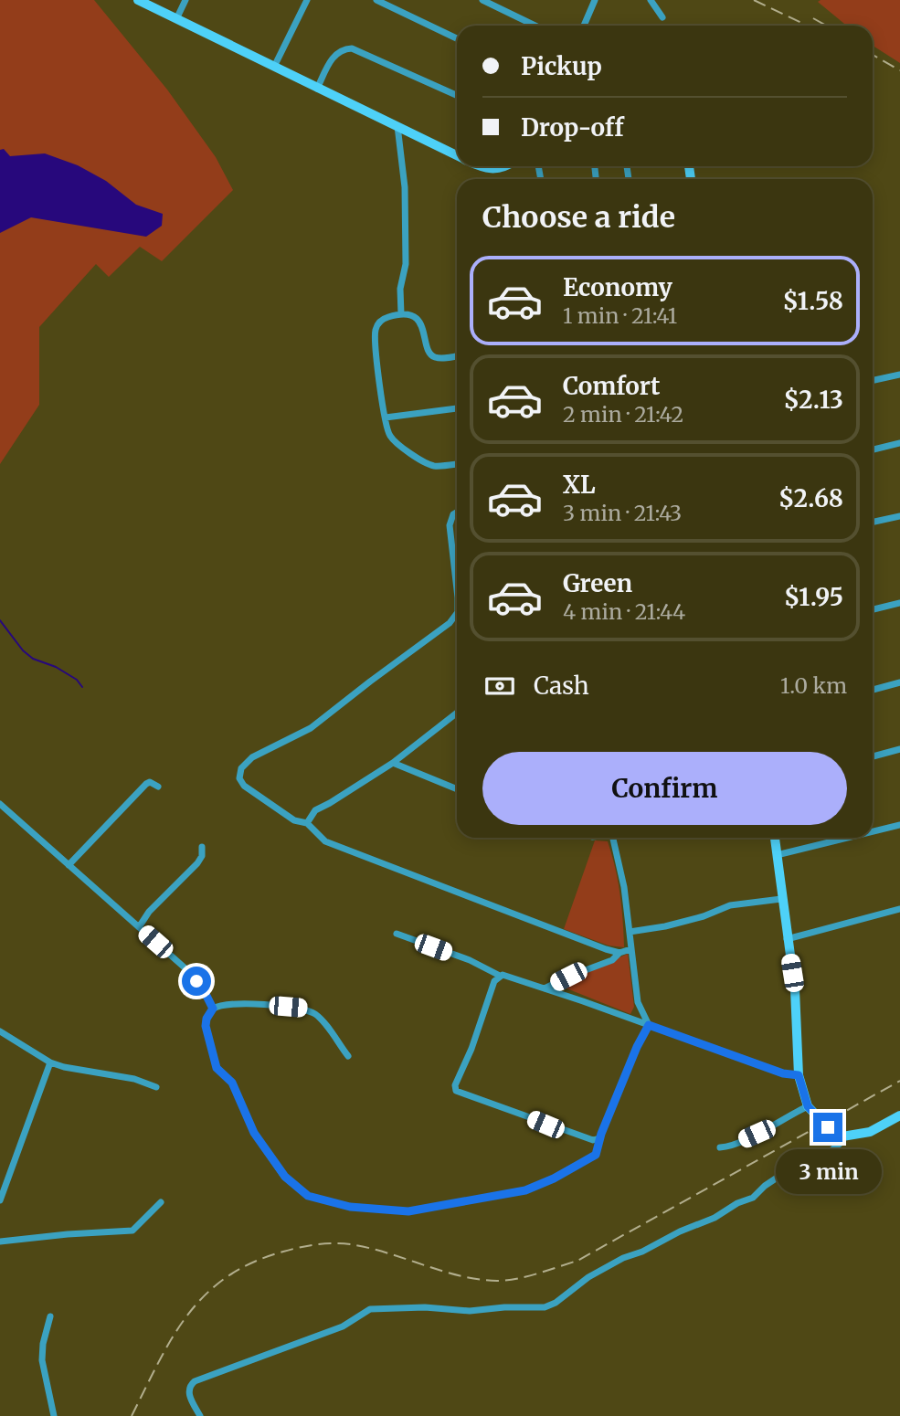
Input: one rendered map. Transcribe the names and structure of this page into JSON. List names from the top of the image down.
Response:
{
  "page": {
    "banner": ["Pickup", "Drop-off"],
    "heading": "Choose a ride",
    "list": [
      {
        "name": "Economy",
        "note": "1 min · 21:41",
        "value": "$1.58"
      },
      {
        "name": "Comfort",
        "note": "2 min · 21:42",
        "value": "$2.13"
      },
      {
        "name": "XL",
        "note": "3 min · 21:43",
        "value": "$2.68"
      },
      {
        "name": "Green",
        "note": "4 min · 21:44",
        "value": "$1.95"
      }
    ],
    "pay": ["Cash", "1.0 km"],
    "buttons": "Confirm",
    "bubble": "3 min"
  }
}
